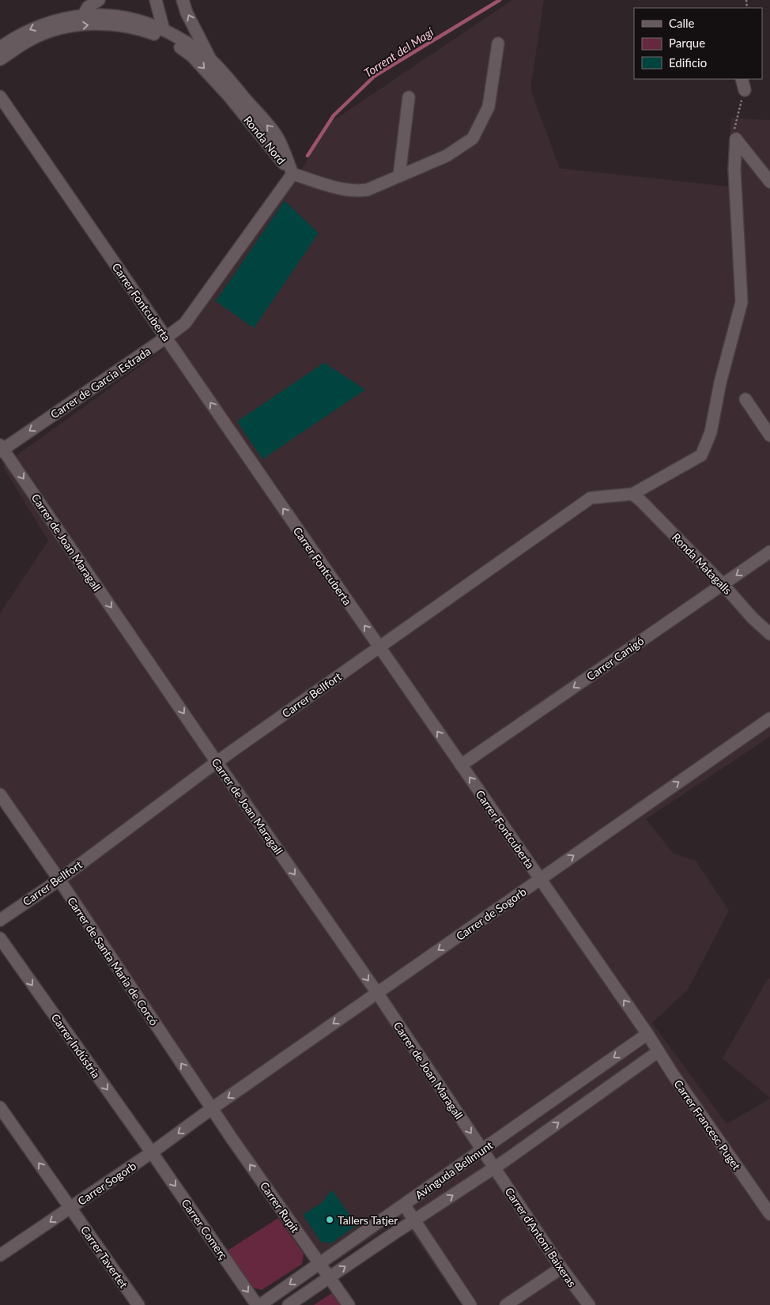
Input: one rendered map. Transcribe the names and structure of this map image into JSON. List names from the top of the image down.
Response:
{
  "streets": {
    "street": [
      "Ronda Nord",
      "Carrer Fontcuberta",
      "Carrer de Garcia Estrada",
      "Carrer de Joan Maragall",
      "Ronda Matagalls",
      "Carrer Canigó",
      "Carrer Bellfort",
      "Carrer de Sogorb",
      "Carrer de Santa Maria de Corcó",
      "Carrer Indústria",
      "Carrer Francesc Puget",
      "Avinguda Bellmunt",
      "Carrer Sogorb",
      "Carrer Rupit",
      "Carrer Comerç",
      "Carrer d'Antoni Baixeras",
      "Carrer Tavertet"
    ]
  },
  "crossings": [
    ["Ronda Nord", "Carrer de Garcia Estrada"],
    ["Carrer Fontcuberta", "Carrer de Garcia Estrada"],
    ["Carrer Fontcuberta", "Carrer Canigó"],
    ["Carrer Fontcuberta", "Carrer Bellfort"],
    ["Carrer Fontcuberta", "Carrer de Sogorb"],
    ["Carrer Fontcuberta", "Carrer Francesc Puget"],
    ["Carrer Fontcuberta", "Avinguda Bellmunt"],
    ["Carrer de Garcia Estrada", "Carrer de Joan Maragall"],
    ["Carrer de Joan Maragall", "Carrer Bellfort"],
    ["Carrer de Joan Maragall", "Carrer de Sogorb"],
    ["Carrer de Joan Maragall", "Avinguda Bellmunt"],
    ["Carrer de Joan Maragall", "Carrer d'Antoni Baixeras"],
    ["Ronda Matagalls", "Carrer Canigó"],
    ["Ronda Matagalls", "Carrer Bellfort"],
    ["Carrer Bellfort", "Carrer de Santa Maria de Corcó"],
    ["Carrer de Sogorb", "Carrer de Santa Maria de Corcó"],
    ["Carrer de Sogorb", "Carrer Sogorb"],
    ["Carrer de Sogorb", "Carrer Rupit"],
    ["Carrer de Santa Maria de Corcó", "Carrer Sogorb"],
    ["Carrer de Santa Maria de Corcó", "Carrer Rupit"],
    ["Carrer Indústria", "Carrer Sogorb"],
    ["Carrer Indústria", "Carrer Comerç"],
    ["Carrer Francesc Puget", "Avinguda Bellmunt"],
    ["Avinguda Bellmunt", "Carrer Rupit"],
    ["Avinguda Bellmunt", "Carrer Comerç"],
    ["Avinguda Bellmunt", "Carrer d'Antoni Baixeras"],
    ["Carrer Sogorb", "Carrer Rupit"],
    ["Carrer Sogorb", "Carrer Comerç"],
    ["Carrer Sogorb", "Carrer Tavertet"]
  ],
  "one_way": [
    "Carrer Fontcuberta",
    "Carrer de Garcia Estrada",
    "Carrer de Joan Maragall",
    "Carrer Canigó",
    "Carrer de Santa Maria de Corcó",
    "Carrer Indústria",
    "Carrer Sogorb",
    "Carrer Rupit",
    "Carrer Comerç",
    "Carrer Tavertet"
  ],
  "water": ["Torrent del Magí"],
  "places": ["Tallers Tatjer"],
  "legend": ["Calle", "Parque", "Edificio"]
}
